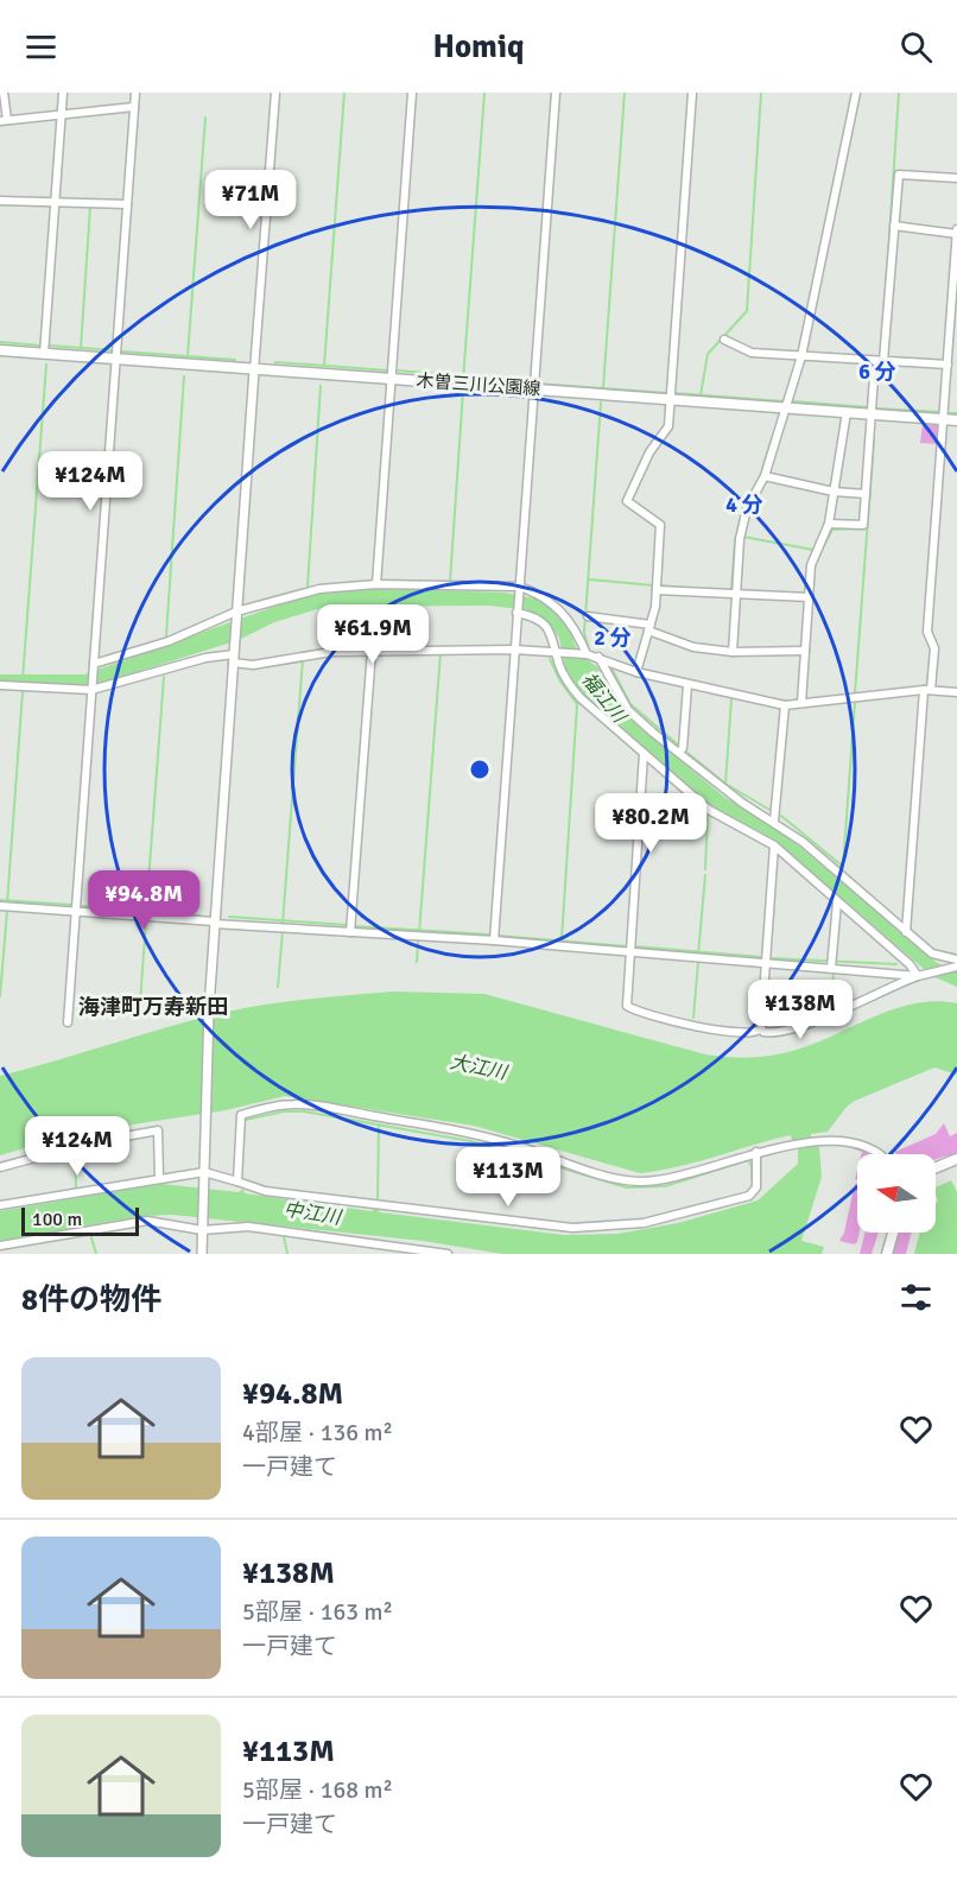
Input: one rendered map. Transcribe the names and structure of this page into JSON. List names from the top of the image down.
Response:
{
  "streets": {
    "main road": ["木曽三川公園線"]
  },
  "districts": ["海津町万寿新田"],
  "water": ["福江川", "大江川", "中江川"],
  "scale_bar": "100 m",
  "north": "left",
  "page": {
    "header": "Homiq",
    "price": [
      "¥71M",
      "¥124M",
      "¥61.9M",
      "¥80.2M",
      "¥94.8M",
      "¥138M",
      "¥124M",
      "¥113M"
    ],
    "scale": "100 m",
    "heading": "8件の物件",
    "list": [
      {
        "name": "¥94.8M",
        "note": "4部屋 · 136 m² · 一戸建て"
      },
      {
        "name": "¥138M",
        "note": "5部屋 · 163 m² · 一戸建て"
      },
      {
        "name": "¥113M",
        "note": "5部屋 · 168 m² · 一戸建て"
      }
    ]
  },
  "rings": ["6 分", "4 分", "2 分"]
}
